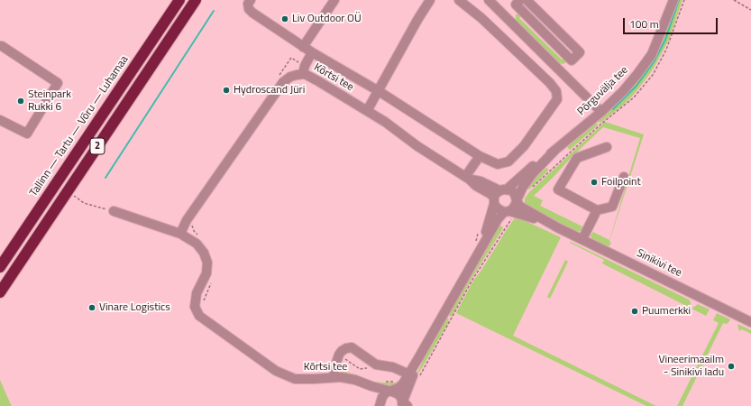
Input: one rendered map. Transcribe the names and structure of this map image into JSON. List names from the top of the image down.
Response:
{
  "streets": {
    "highway": ["Tallinn — Tartu — Võru — Luhamaa", "2"],
    "street": ["Kõrtsi tee", "Põrguvälja tee", "Sinikivi tee"]
  },
  "crossings": [
    ["Kõrtsi tee", "Põrguvälja tee"],
    ["Kõrtsi tee", "Sinikivi tee"],
    ["Põrguvälja tee", "Sinikivi tee"]
  ],
  "places": [
    "Liv Outdoor OÜ",
    "Hydroscand Jüri",
    "Steinpark Rukki 6",
    "Foilpoint",
    "Vinare Logistics",
    "Puumerkki",
    "Vineerimaailm - Sinikivi ladu"
  ],
  "scale_bar": "100 m"
}
